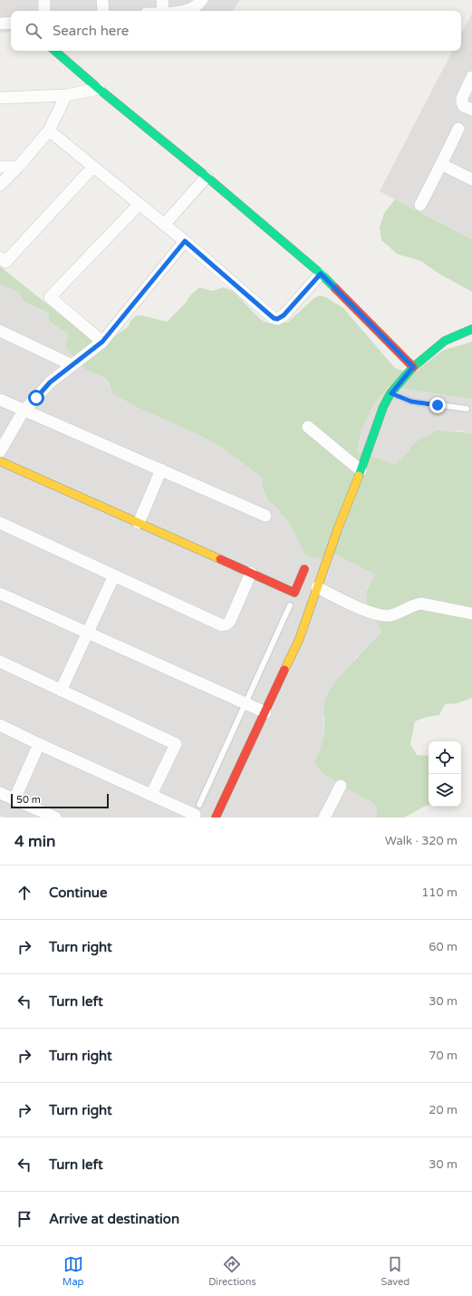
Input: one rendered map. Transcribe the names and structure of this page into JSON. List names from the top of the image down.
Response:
{
  "scale_bar": "50 m",
  "page": {
    "search": "Search here",
    "scale": "50 m",
    "heading": ["4 min", "Walk · 320 m"],
    "list": [
      ["Continue", "110 m"],
      ["Turn right", "60 m"],
      ["Turn left", "30 m"],
      ["Turn right", "70 m"],
      ["Turn right", "20 m"],
      ["Turn left", "30 m"],
      "Arrive at destination"
    ],
    "nav": ["Map", "Directions", "Saved"]
  }
}
